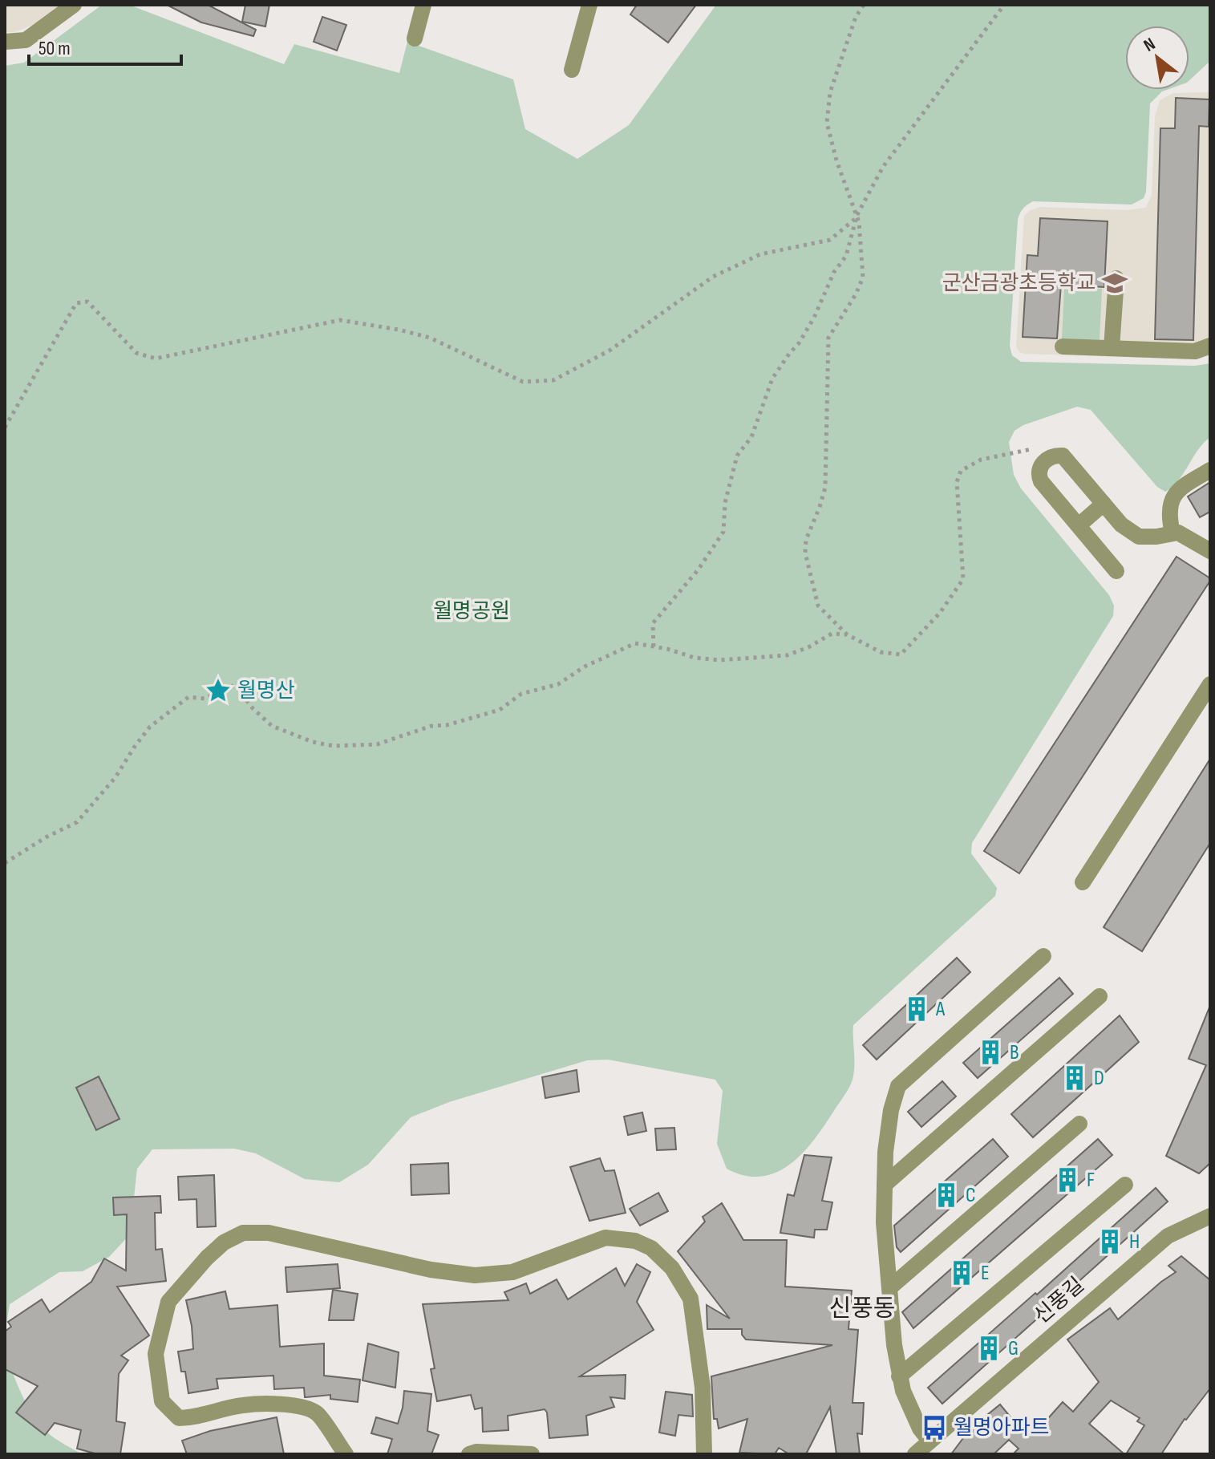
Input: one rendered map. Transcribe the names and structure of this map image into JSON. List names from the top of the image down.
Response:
{
  "streets": {
    "lane": ["신풍길"]
  },
  "districts": ["신풍동"],
  "parks": ["월명공원"],
  "places": {
    "school or university": ["군산금광초등학교"],
    "place": ["월명산"],
    "building": [
      "A",
      "B",
      "D",
      "F",
      "C",
      "H",
      "E",
      "G"
    ],
    "bus stop": ["월명아파트"]
  },
  "scale_bar": "50 m",
  "north": "top left"
}
